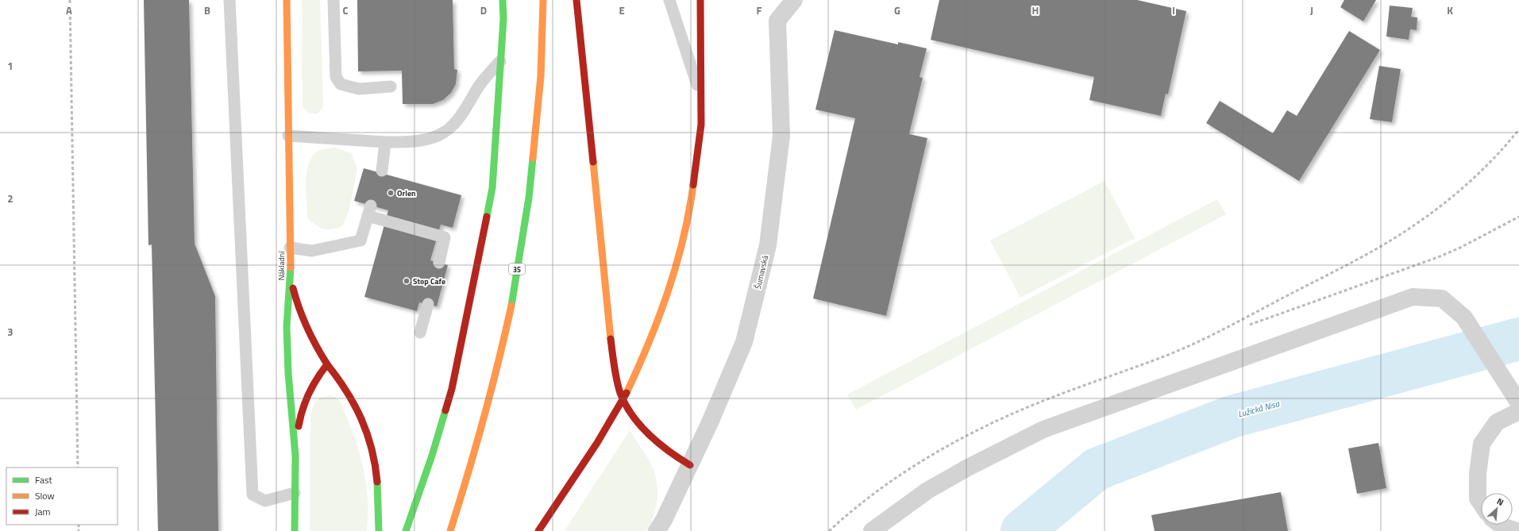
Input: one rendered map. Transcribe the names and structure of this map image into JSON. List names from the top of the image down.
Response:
{
  "streets": {
    "main road": ["Nákladní", "35"],
    "street": ["Šumavská"]
  },
  "water": ["Lužická Nisa"],
  "places": ["Orlen", "Stop Cafe"],
  "legend": ["Fast", "Slow", "Jam"],
  "north": "top right",
  "grid": {
    "columns": [
      "A",
      "B",
      "C",
      "D",
      "E",
      "F",
      "G",
      "H",
      "I",
      "J",
      "K"
    ],
    "rows": ["1", "2", "3"]
  }
}
